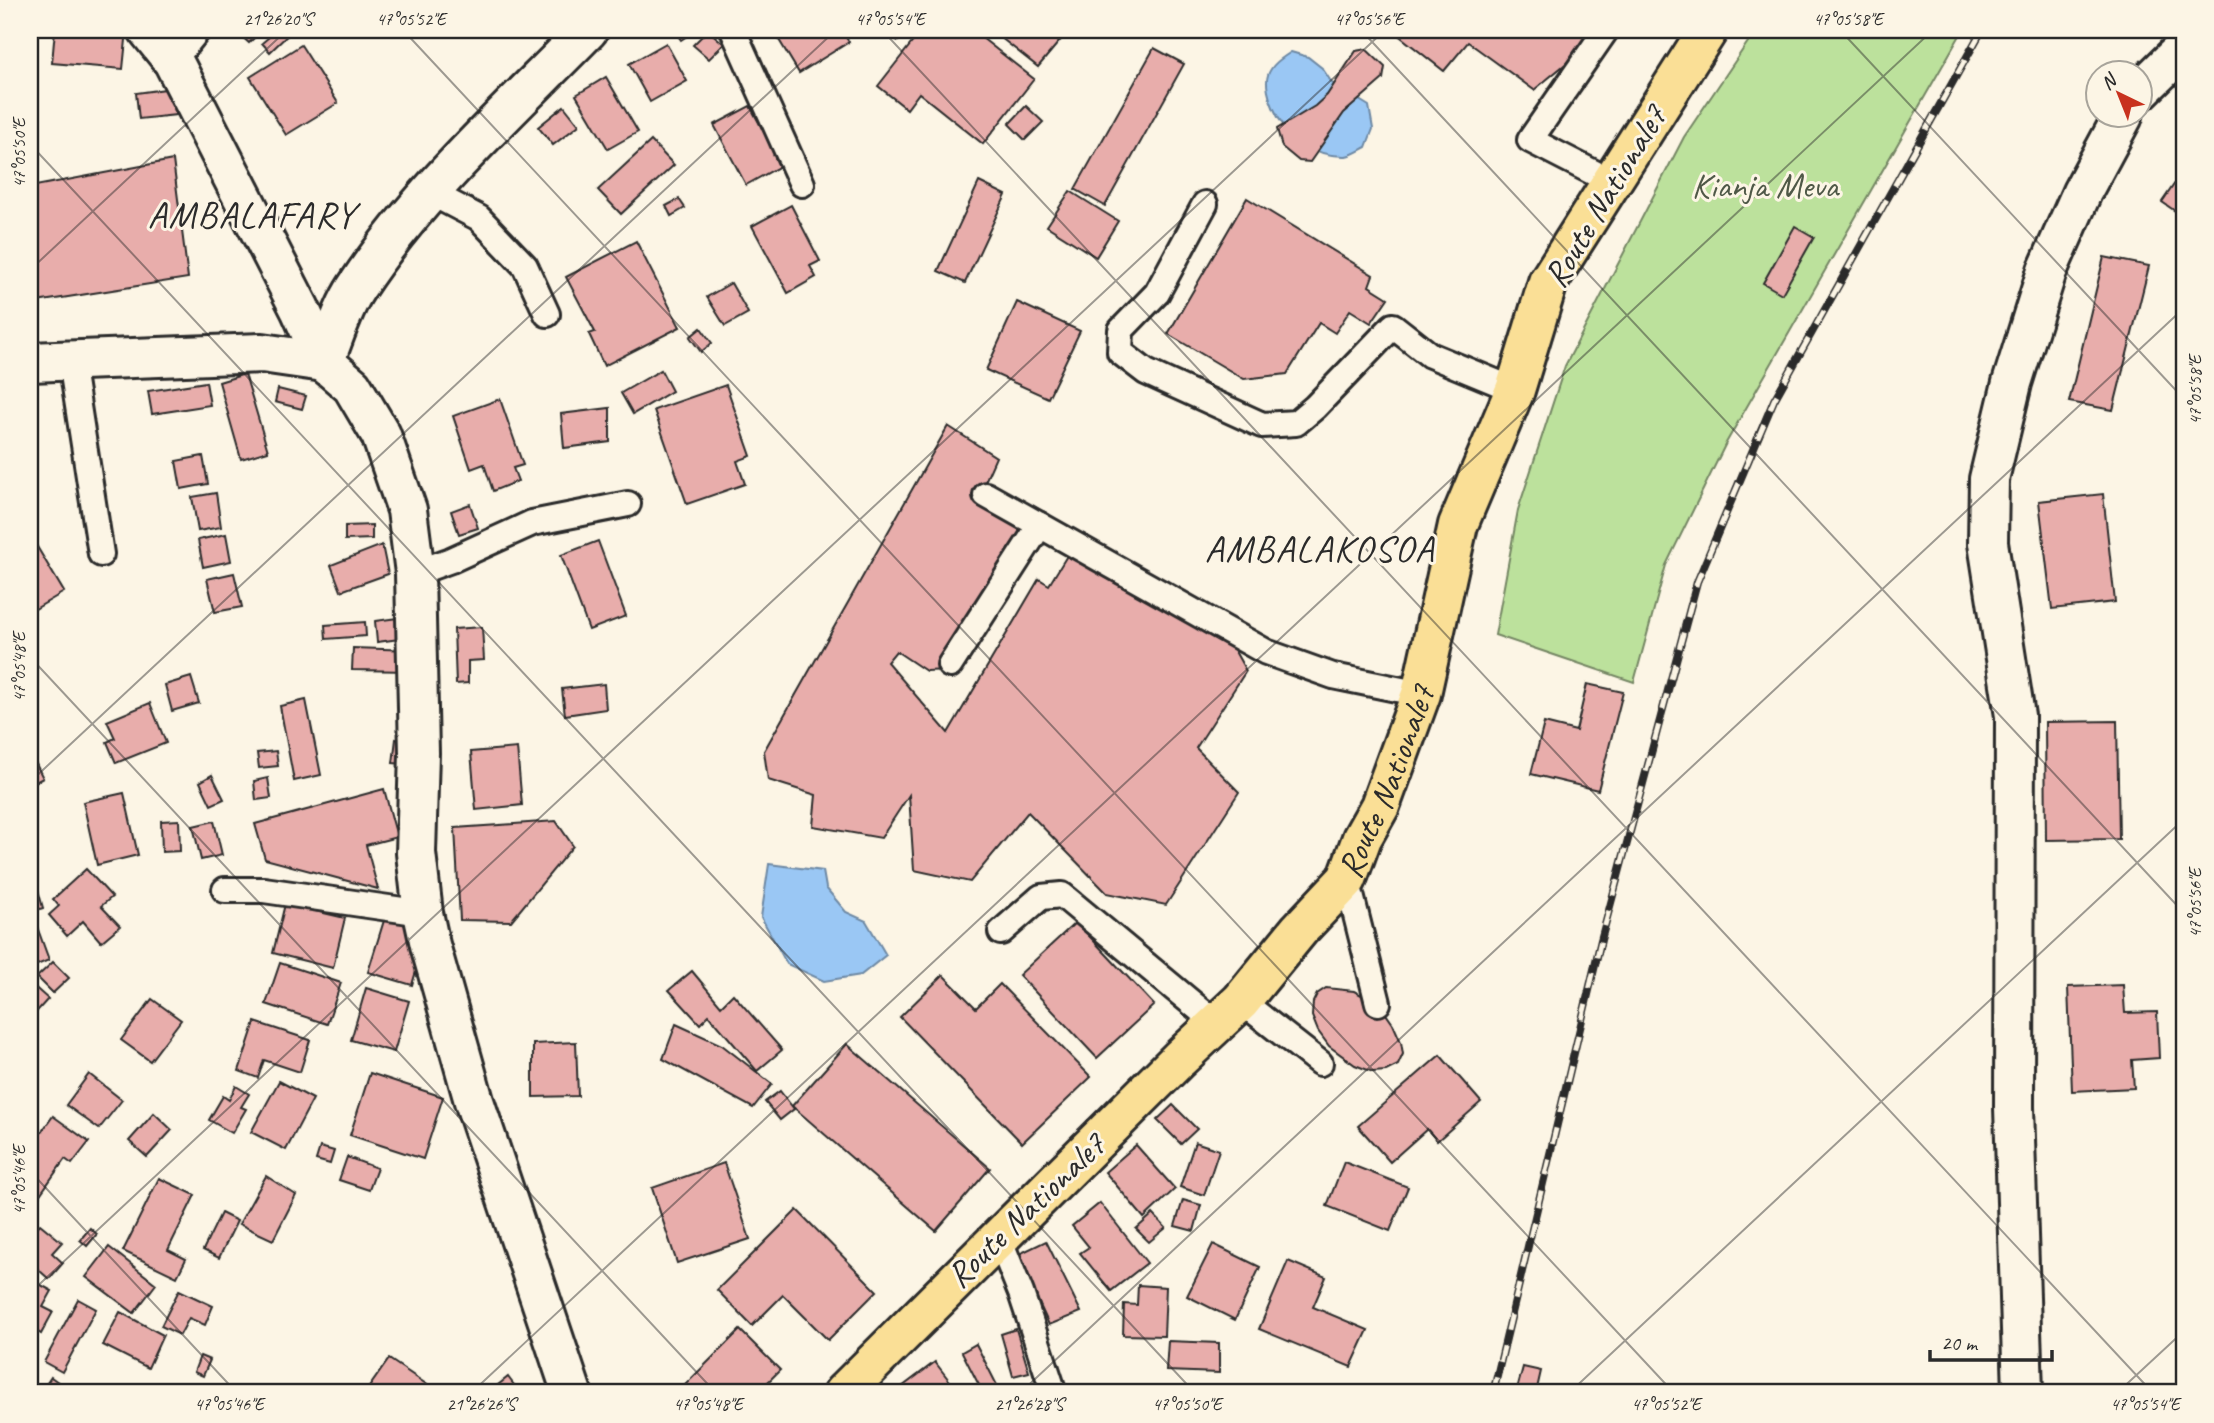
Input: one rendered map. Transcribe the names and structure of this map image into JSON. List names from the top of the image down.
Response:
{
  "streets": {
    "main road": ["Route Nationale7"]
  },
  "districts": ["AMBALAFARY", "AMBALAKOSOA"],
  "parks": ["Kianja Meva"],
  "scale_bar": "20 m",
  "north": "top left",
  "coordinates": [
    "21°26'20\"S",
    "47°05'52\"E",
    "47°05'54\"E",
    "47°05'56\"E",
    "47°05'58\"E",
    "47°05'50\"E",
    "47°05'48\"E",
    "47°05'46\"E",
    "21°26'26\"S",
    "21°26'28\"S"
  ]
}
